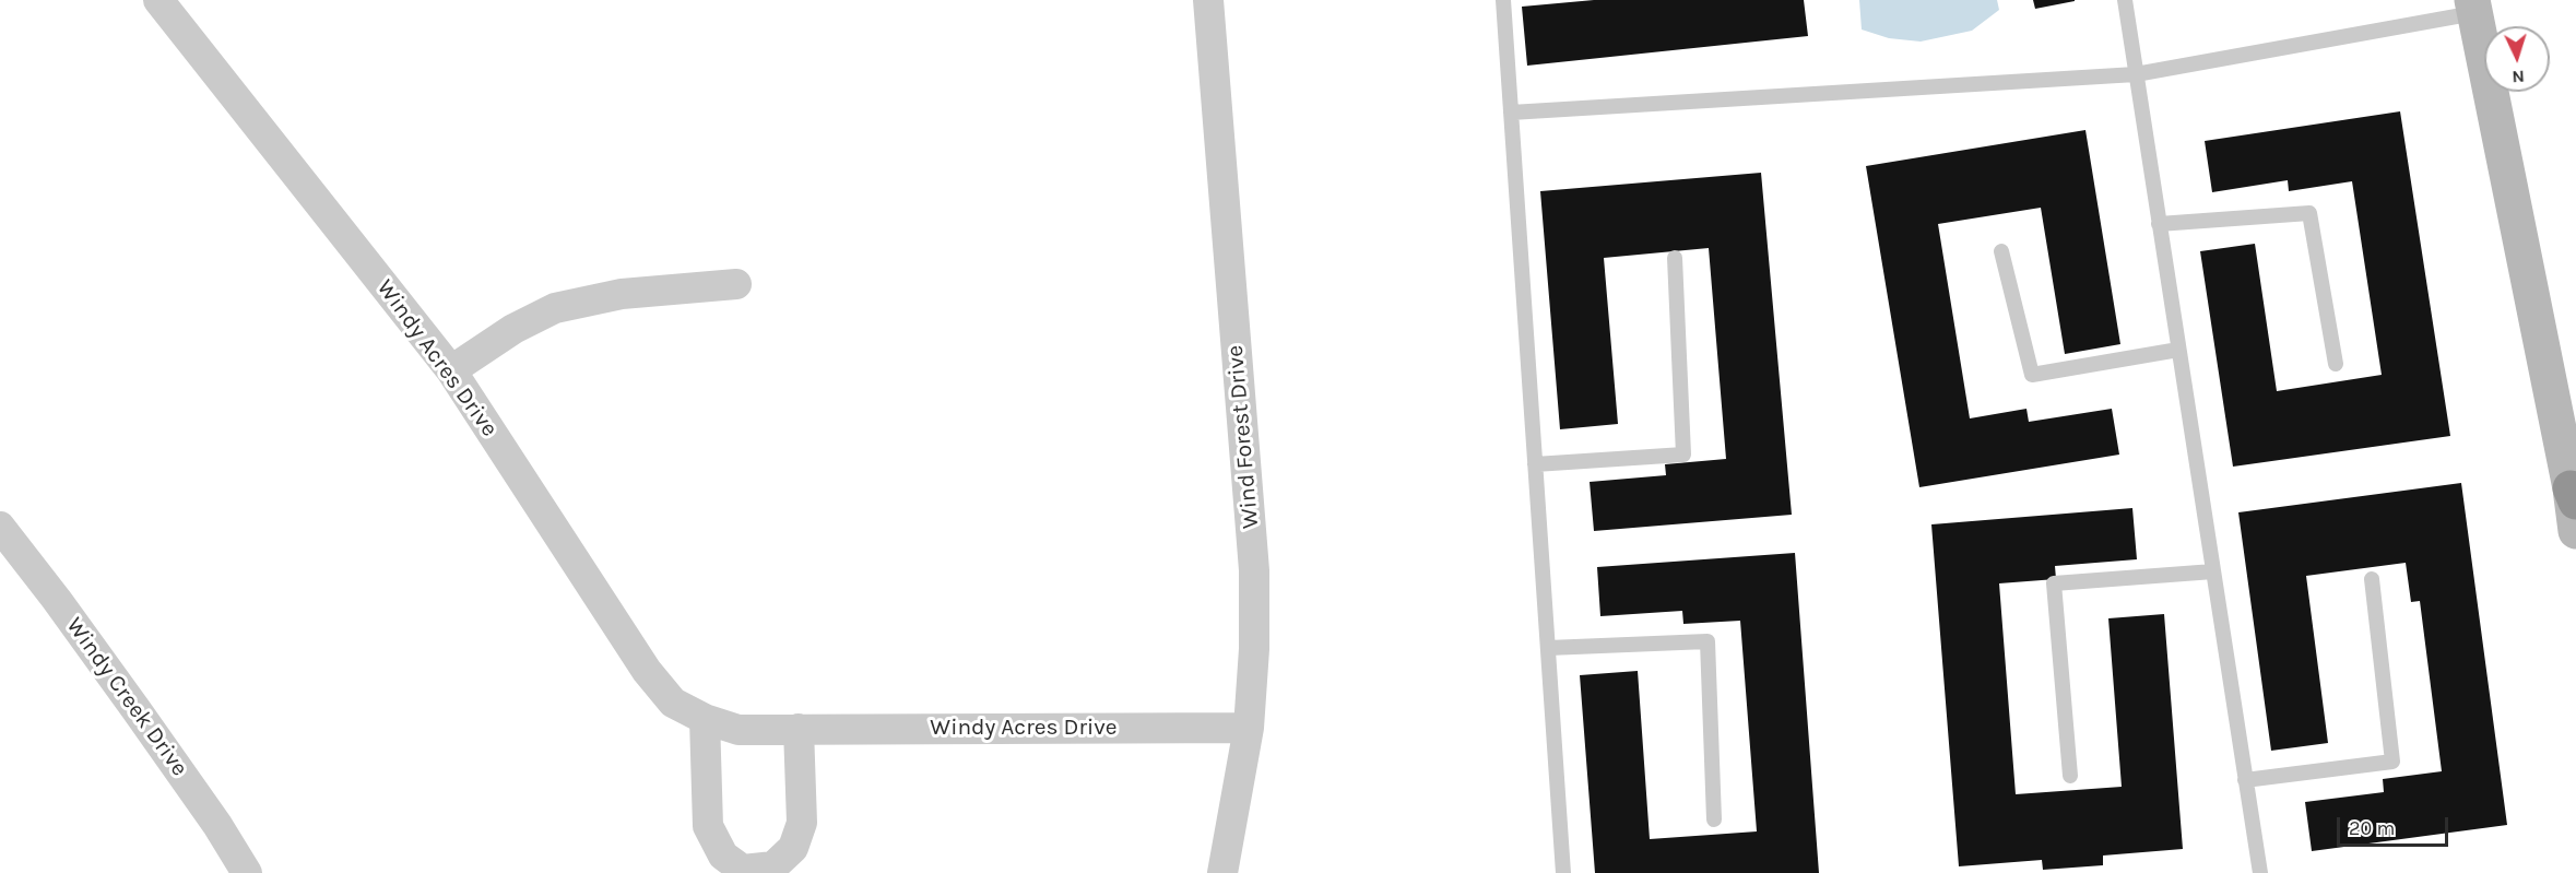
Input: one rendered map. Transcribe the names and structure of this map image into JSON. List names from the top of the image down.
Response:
{
  "streets": {
    "street": ["Windy Acres Drive", "Wind Forest Drive", "Windy Creek Drive"]
  },
  "crossings": [
    ["Windy Acres Drive", "Wind Forest Drive"]
  ],
  "scale_bar": "20 m",
  "north": "bottom"
}
